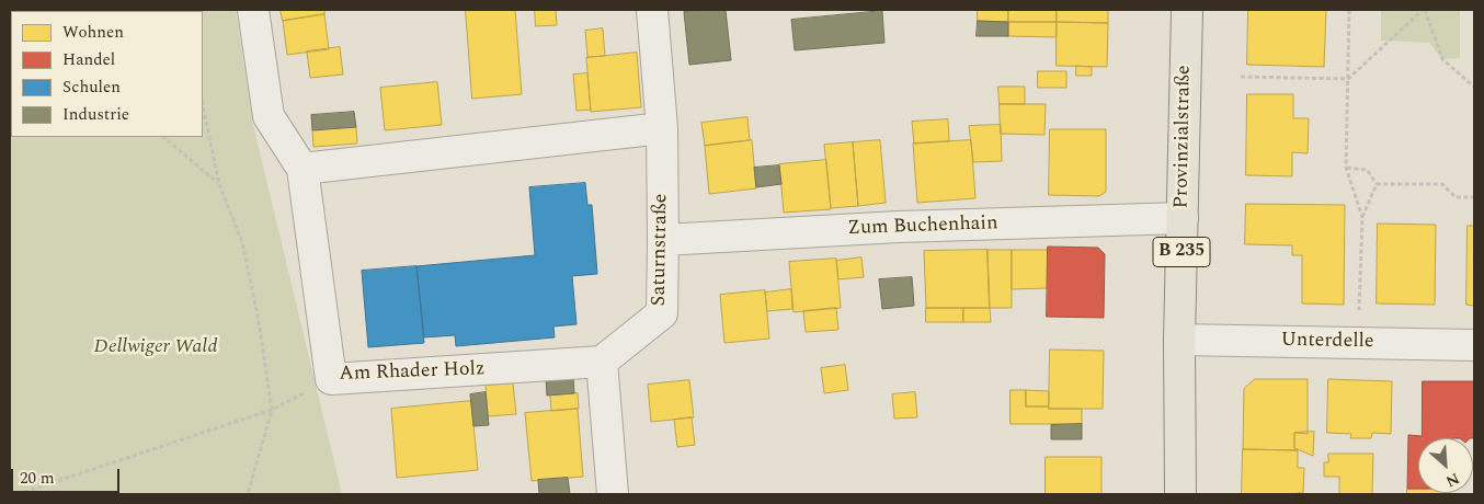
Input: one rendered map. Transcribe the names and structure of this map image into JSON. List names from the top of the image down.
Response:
{
  "streets": {
    "main road": ["Provinzialstraße", "B 235"],
    "street": [
      "Zum Buchenhain",
      "Saturnstraße",
      "Unterdelle",
      "Am Rhader Holz"
    ]
  },
  "crossings": [
    ["Provinzialstraße", "Zum Buchenhain"],
    ["Provinzialstraße", "Unterdelle"],
    ["Zum Buchenhain", "Saturnstraße"],
    ["Saturnstraße", "Am Rhader Holz"]
  ],
  "parks": ["Dellwiger Wald"],
  "legend": [
    "Wohnen",
    "Handel",
    "Schulen",
    "Industrie"
  ],
  "scale_bar": "20 m",
  "north": "bottom right"
}
